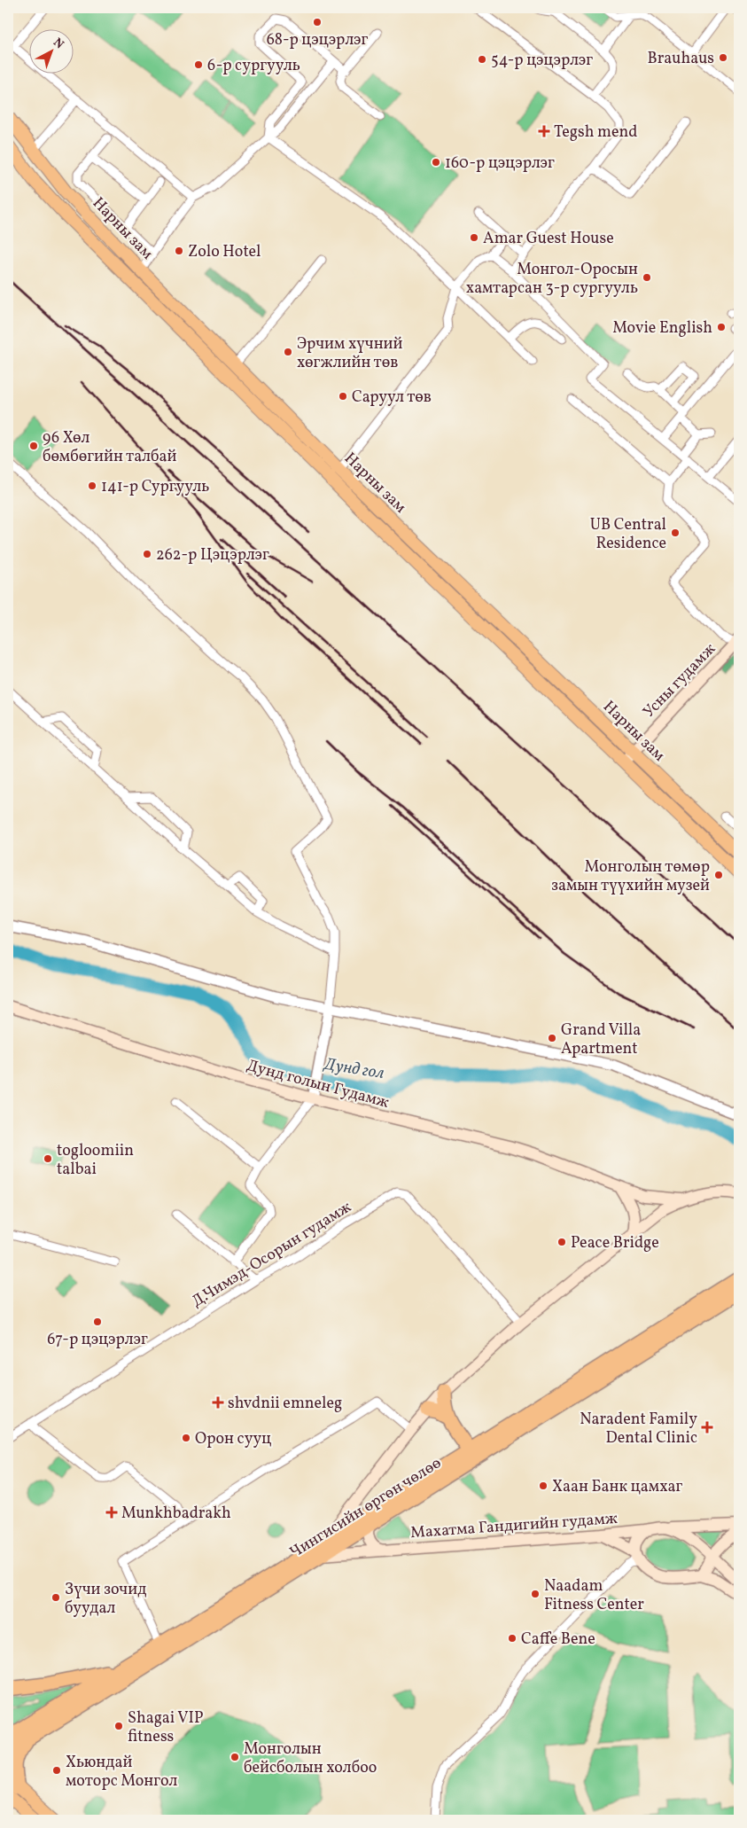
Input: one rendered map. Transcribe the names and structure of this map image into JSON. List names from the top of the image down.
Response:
{
  "streets": {
    "highway": ["Чингисийн өргөн чөлөө"],
    "main road": [
      "Нарны зам",
      "Усны гудамж",
      "Дунд голын Гудамж",
      "Махатма Гандигийн гудамж"
    ],
    "street": ["Д.Чимэд-Осорын гудамж"]
  },
  "crossings": [
    ["Нарны зам", "Усны гудамж"],
    ["Чингисийн өргөн чөлөө", "Махатма Гандигийн гудамж"]
  ],
  "water": ["Дунд гол"],
  "places": {
    "other": [
      "68-р цэцэрлэг",
      "Brauhaus",
      "54-р цэцэрлэг",
      "6-р сургууль",
      "160-р цэцэрлэг",
      "Amar Guest House",
      "Zolo Hotel",
      "Монгол-Оросын хамтарсан 3-р сургууль",
      "Movie English",
      "Эрчим хүчний хөгжлийн төв",
      "Саруул төв",
      "96 Хөл бөмбөгийн талбай",
      "141-р Сургууль",
      "UB Central Residence",
      "262-р Цэцэрлэг",
      "Монголын төмөр замын түүхийн музей",
      "Grand Villa Apartment",
      "togloomiin talbai",
      "Peace Bridge",
      "67-р цэцэрлэг",
      "Орон сууц",
      "Хаан Банк цамхаг",
      "Naadam Fitness Center",
      "Зүчи зочид буудал",
      "Caffe Bene",
      "Shagai VIP fitness",
      "Монголын бейсболын холбоо",
      "Хьюндай моторс Монгол"
    ],
    "health": [
      "Tegsh mend",
      "shvdnii emneleg",
      "Naradent Family Dental Clinic",
      "Munkhbadrakh"
    ]
  },
  "north": "top right"
}
